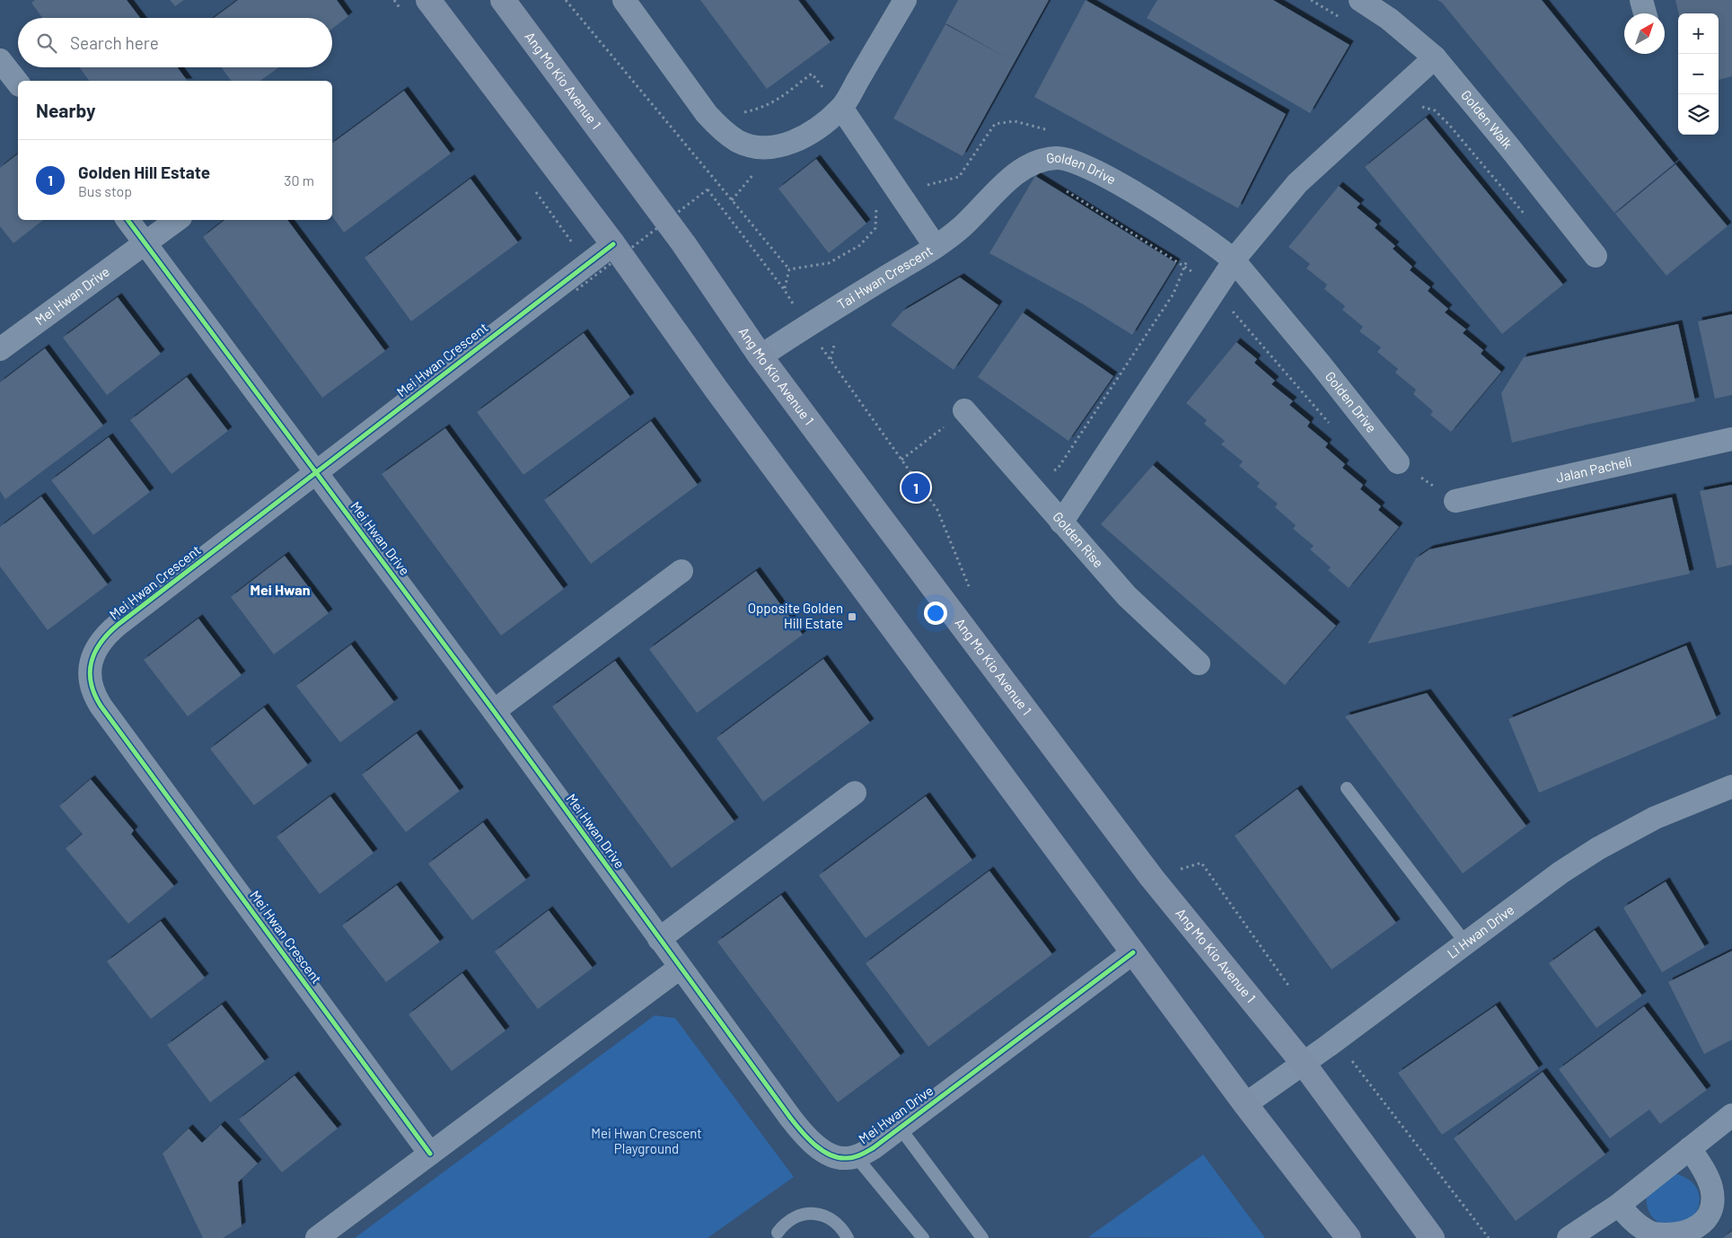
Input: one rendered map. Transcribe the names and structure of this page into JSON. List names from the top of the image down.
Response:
{
  "streets": {
    "main road": ["Ang Mo Kio Avenue 1"],
    "street": [
      "Golden Walk",
      "Golden Drive",
      "Tai Hwan Crescent",
      "Mei Hwan Drive",
      "Mei Hwan Crescent",
      "Jalan Pacheli",
      "Golden Rise",
      "Li Hwan Drive"
    ]
  },
  "crossings": [
    ["Ang Mo Kio Avenue 1", "Tai Hwan Crescent"],
    ["Ang Mo Kio Avenue 1", "Li Hwan Drive"],
    ["Golden Drive", "Tai Hwan Crescent"],
    ["Mei Hwan Drive", "Mei Hwan Crescent"]
  ],
  "districts": ["Mei Hwan"],
  "parks": ["Mei Hwan Crescent Playground"],
  "places": {
    "transit": ["Opposite Golden Hill Estate"]
  },
  "north": "top right",
  "page": {
    "map_buttons": ["+", "−"],
    "search": "Search here",
    "heading": "Nearby",
    "list": [
      {
        "mark": "1",
        "name": "Golden Hill Estate",
        "note": "Bus stop",
        "value": "30 m"
      }
    ],
    "pins": "1"
  }
}
